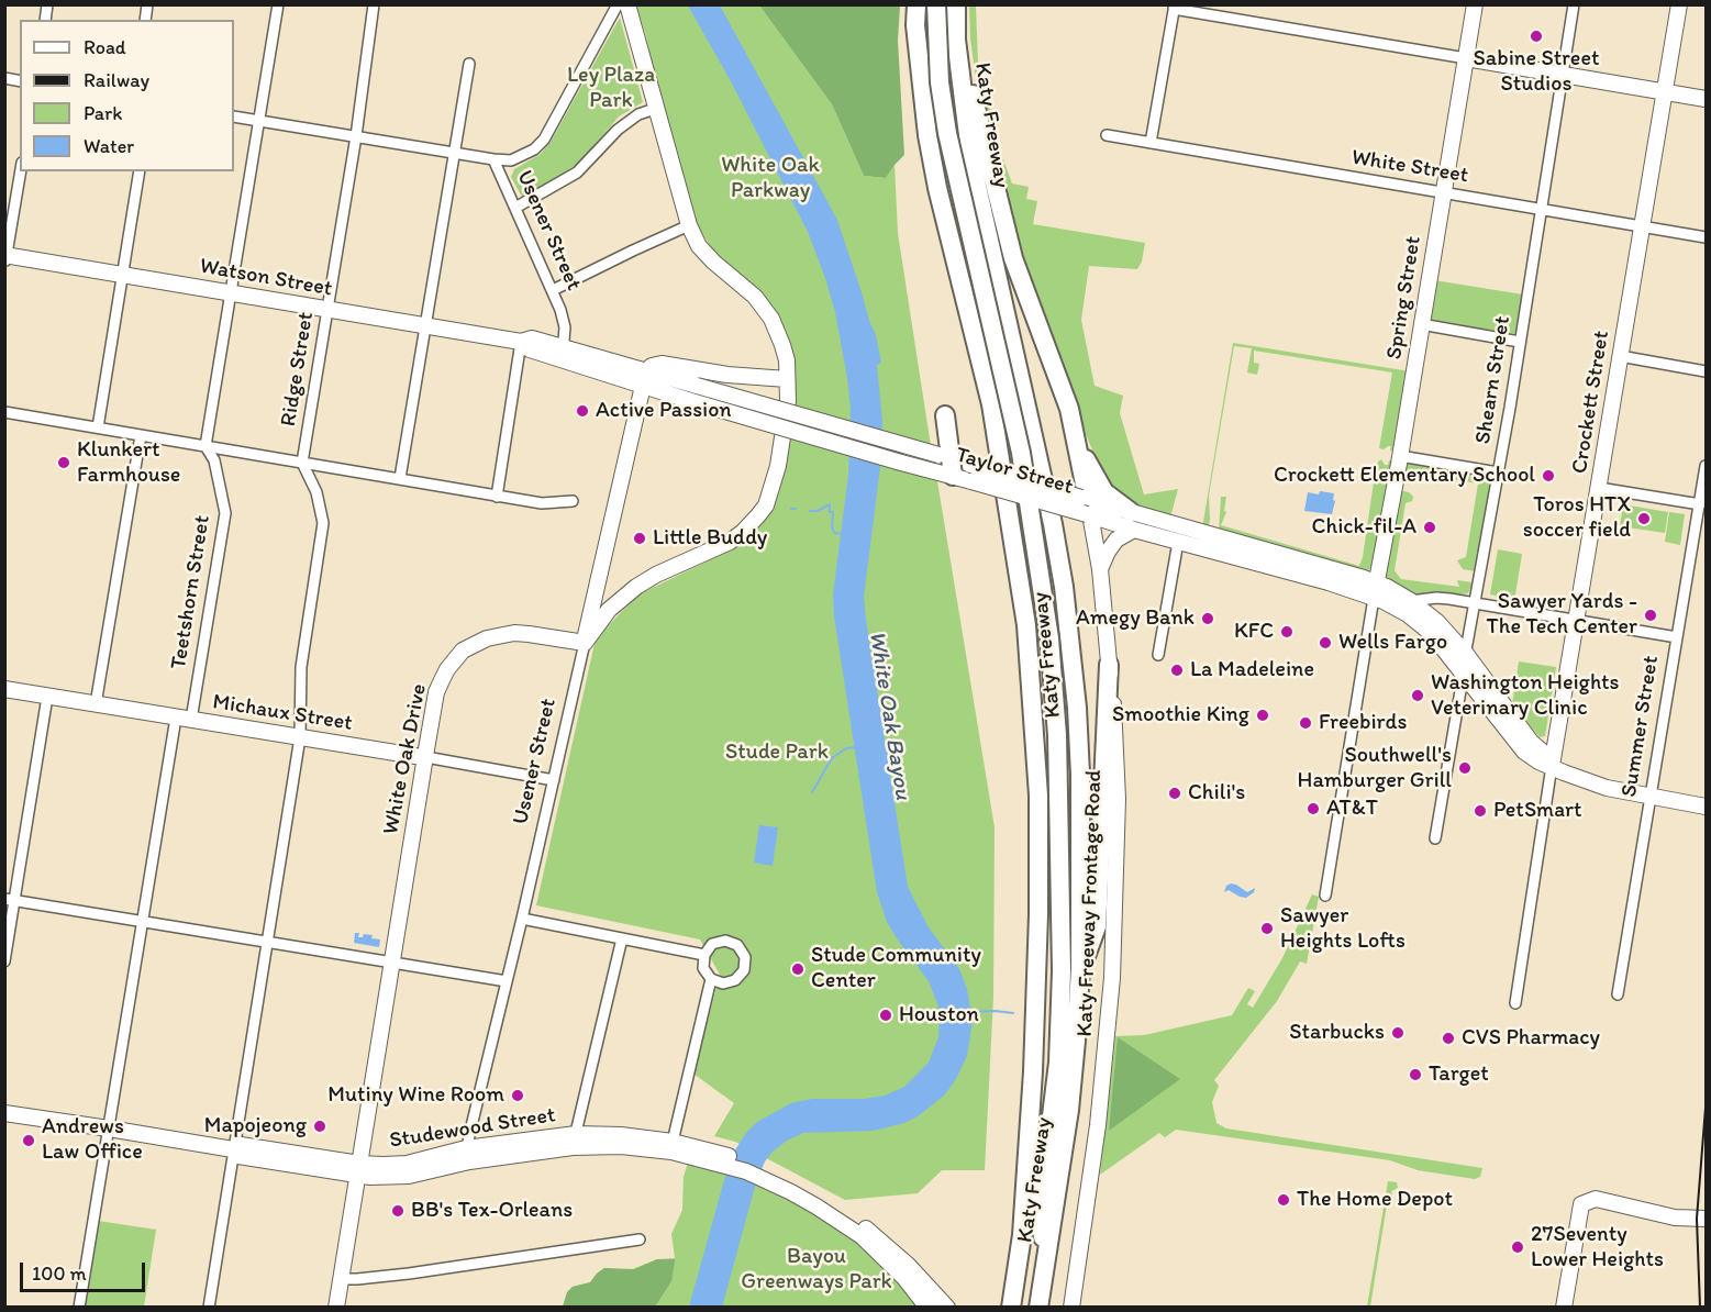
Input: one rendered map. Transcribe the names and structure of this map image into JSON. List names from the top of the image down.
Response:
{
  "streets": {
    "highway": ["Katy Freeway"],
    "main road": [
      "Usener Street",
      "Watson Street",
      "Spring Street",
      "Crockett Street",
      "Taylor Street",
      "Michaux Street",
      "White Oak Drive",
      "Katy Freeway Frontage Road",
      "Studewood Street"
    ],
    "street": [
      "White Street",
      "Ridge Street",
      "Shearn Street",
      "Teetshorn Street",
      "Summer Street"
    ]
  },
  "crossings": [
    ["White Street", "Spring Street"],
    ["White Street", "Shearn Street"],
    ["White Street", "Crockett Street"],
    ["Usener Street", "Watson Street"],
    ["Usener Street", "Taylor Street"],
    ["Usener Street", "Michaux Street"],
    ["Usener Street", "White Oak Drive"],
    ["Usener Street", "Studewood Street"],
    ["Watson Street", "Ridge Street"],
    ["Watson Street", "Taylor Street"],
    ["Spring Street", "Taylor Street"],
    ["Taylor Street", "Katy Freeway Frontage Road"],
    ["Teetshorn Street", "Michaux Street"],
    ["Michaux Street", "White Oak Drive"],
    ["White Oak Drive", "Studewood Street"]
  ],
  "water": ["White Oak Bayou"],
  "parks": [
    "Ley Plaza Park",
    "White Oak Parkway",
    "Stude Park",
    "Bayou Greenways Park"
  ],
  "places": [
    "Sabine Street Studios",
    "Active Passion",
    "Klunkert Farmhouse",
    "Crockett Elementary School",
    "Toros HTX soccer field",
    "Chick-fil-A",
    "Little Buddy",
    "Sawyer Yards - The Tech Center",
    "Amegy Bank",
    "KFC",
    "Wells Fargo",
    "La Madeleine",
    "Washington Heights Veterinary Clinic",
    "Smoothie King",
    "Freebirds",
    "Southwell's Hamburger Grill",
    "Chili's",
    "AT&T",
    "PetSmart",
    "Sawyer Heights Lofts",
    "Stude Community Center",
    "Houston",
    "Starbucks",
    "CVS Pharmacy",
    "Target",
    "Mutiny Wine Room",
    "Mapojeong",
    "Andrews Law Office",
    "The Home Depot",
    "BB's Tex-Orleans",
    "27Seventy Lower Heights"
  ],
  "legend": [
    "Road",
    "Railway",
    "Park",
    "Water"
  ],
  "scale_bar": "100 m"
}
